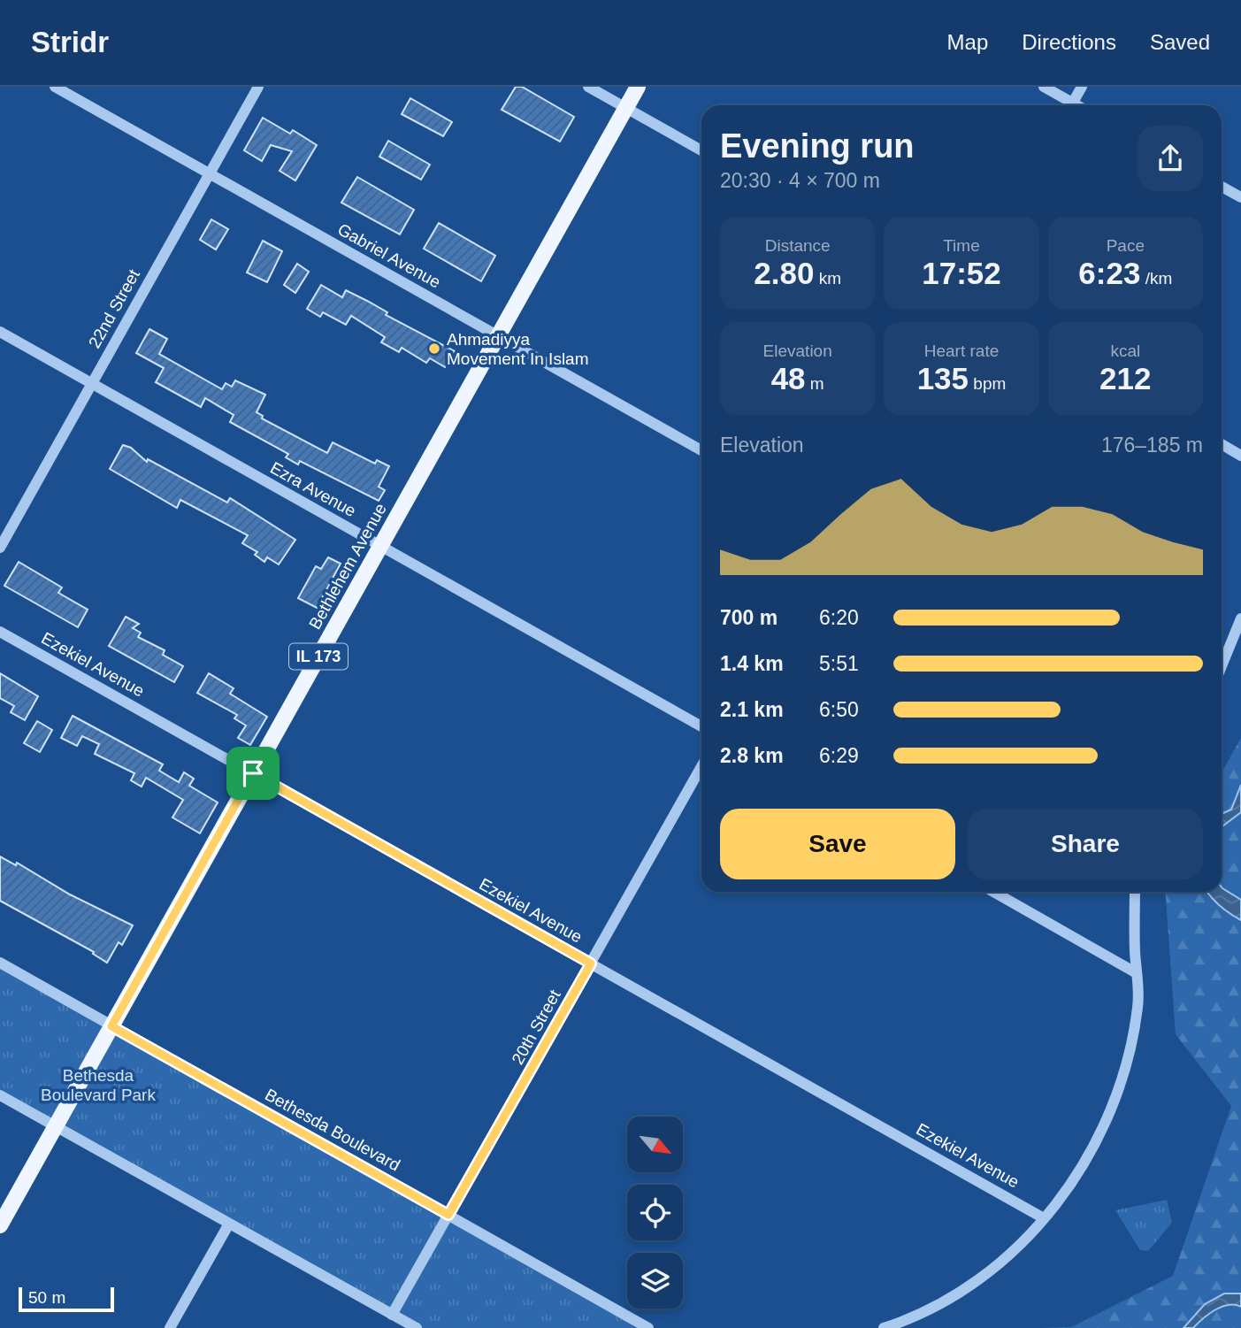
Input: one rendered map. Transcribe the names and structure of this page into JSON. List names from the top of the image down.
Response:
{
  "streets": {
    "main road": ["Bethlehem Avenue", "IL 173"],
    "street": [
      "Gabriel Avenue",
      "22nd Street",
      "Ezra Avenue",
      "Ezekiel Avenue",
      "20th Street",
      "Bethesda Boulevard"
    ]
  },
  "crossings": [
    ["Gabriel Avenue", "22nd Street"],
    ["Gabriel Avenue", "Bethlehem Avenue"],
    ["22nd Street", "Ezra Avenue"],
    ["Ezra Avenue", "Bethlehem Avenue"],
    ["Bethlehem Avenue", "Ezekiel Avenue"],
    ["Bethlehem Avenue", "Bethesda Boulevard"],
    ["Ezekiel Avenue", "20th Street"],
    ["20th Street", "Bethesda Boulevard"]
  ],
  "parks": ["Bethesda Boulevard Park"],
  "places": ["Ahmadiyya Movement In Islam"],
  "scale_bar": "50 m",
  "north": "bottom right",
  "page": {
    "header": "Stridr",
    "nav": ["Map", "Directions", "Saved"],
    "heading": ["Evening run", "20:30 · 4 × 700 m"],
    "stats": [
      ["Distance", "2.80 km"],
      ["Time", "17:52"],
      ["Pace", "6:23 /km"],
      ["Elevation", "48 m"],
      ["Heart rate", "135 bpm"],
      ["kcal", "212"]
    ],
    "chart": ["Elevation", "176–185 m"],
    "list": [
      {
        "name": "700 m",
        "note": "6:20"
      },
      {
        "name": "1.4 km",
        "note": "5:51"
      },
      {
        "name": "2.1 km",
        "note": "6:50"
      },
      {
        "name": "2.8 km",
        "note": "6:29"
      }
    ],
    "buttons": ["Save", "Share"],
    "scale": "50 m"
  }
}
